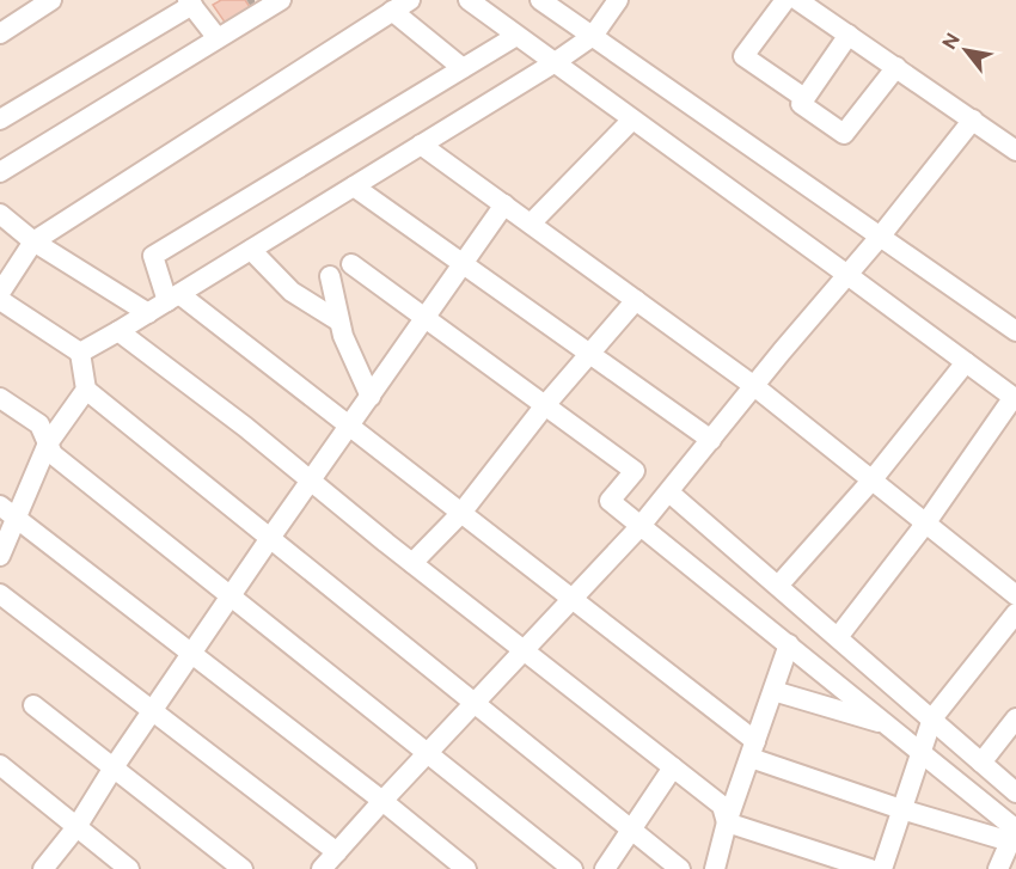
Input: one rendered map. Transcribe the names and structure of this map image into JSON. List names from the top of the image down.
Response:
{
  "north": "top left"
}
